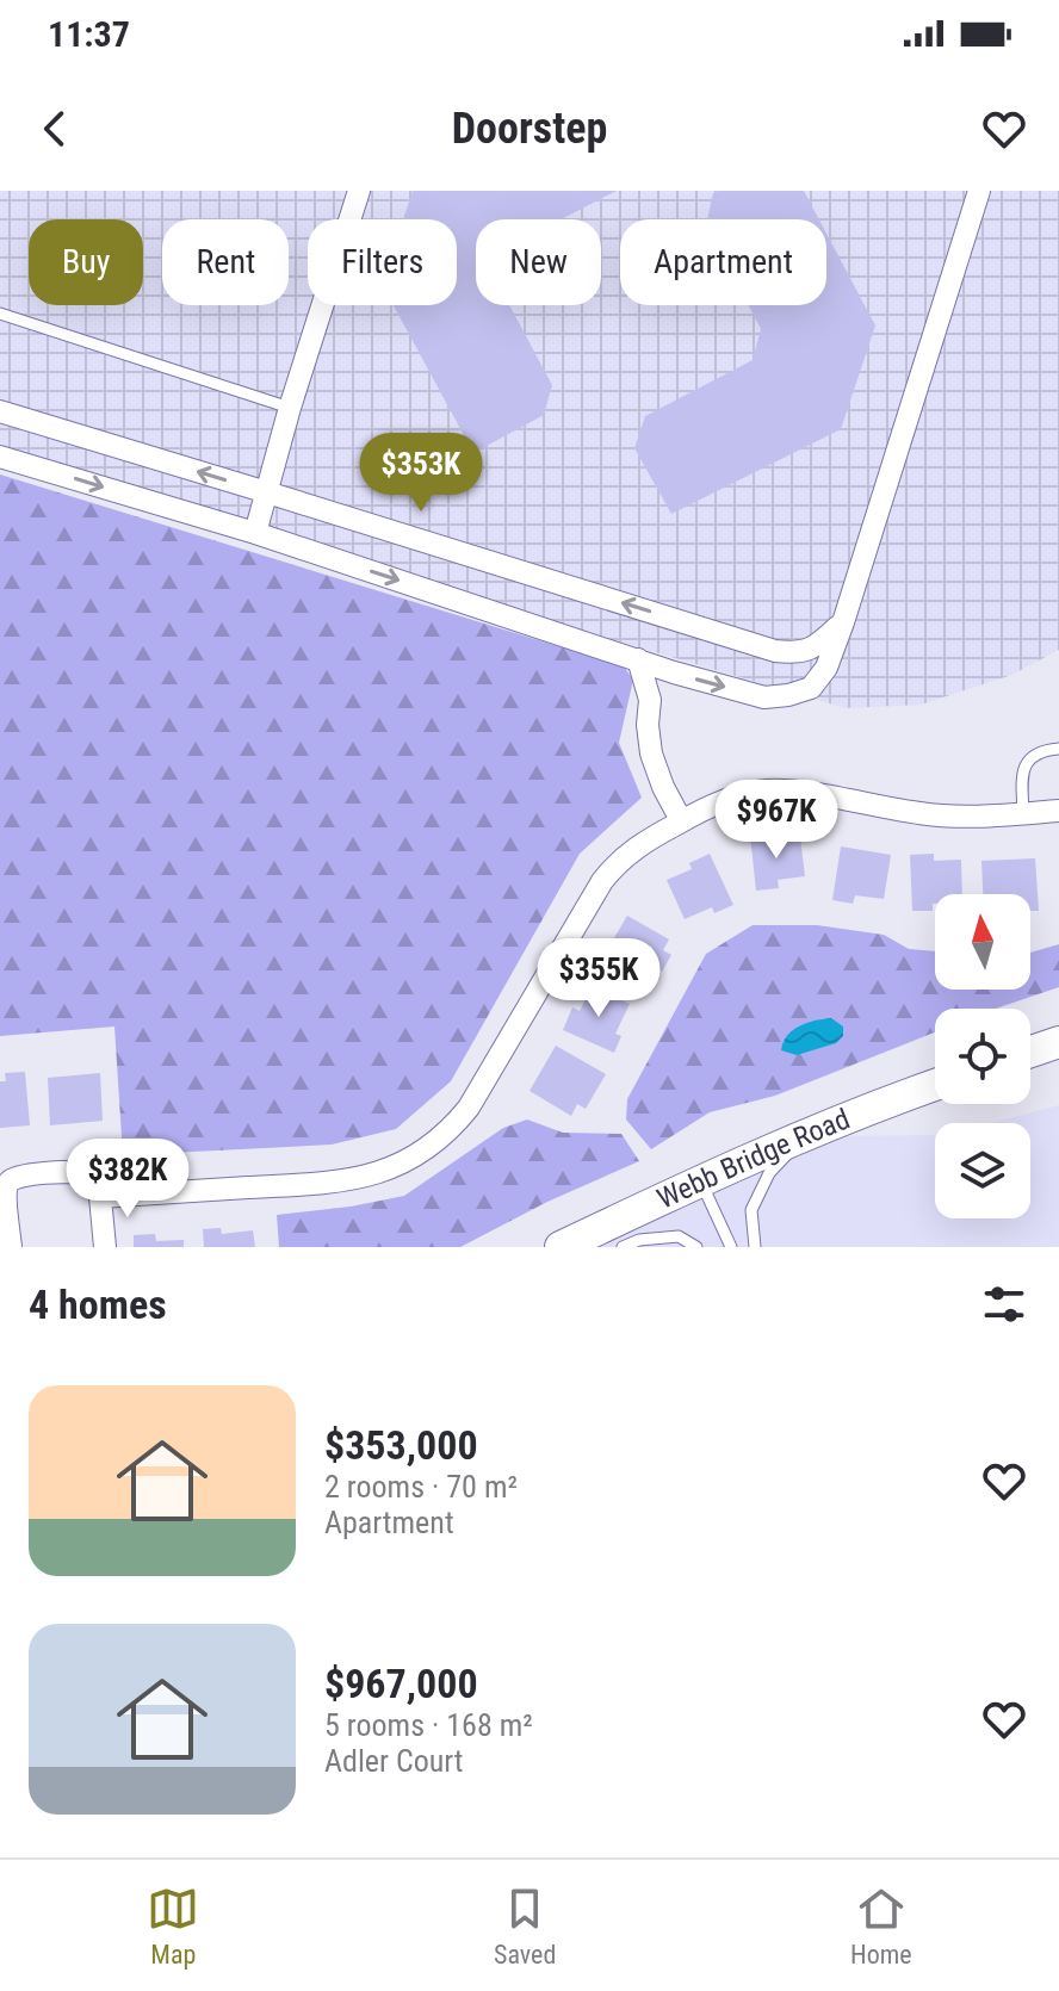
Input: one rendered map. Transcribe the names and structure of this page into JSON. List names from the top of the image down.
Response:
{
  "streets": {
    "street": ["Webb Bridge Road"]
  },
  "north": "top",
  "page": {
    "status": "11:37",
    "header": "Doorstep",
    "chip": [
      "Buy",
      "Rent",
      "Filters",
      "New",
      "Apartment"
    ],
    "price": [
      "$353K",
      "$967K",
      "$355K",
      "$382K"
    ],
    "heading": "4 homes",
    "list": [
      {
        "name": "$353,000",
        "note": "2 rooms · 70 m² · Apartment"
      },
      {
        "name": "$967,000",
        "note": "5 rooms · 168 m² · Adler Court"
      }
    ],
    "tabs": ["Map", "Saved", "Home"]
  }
}
